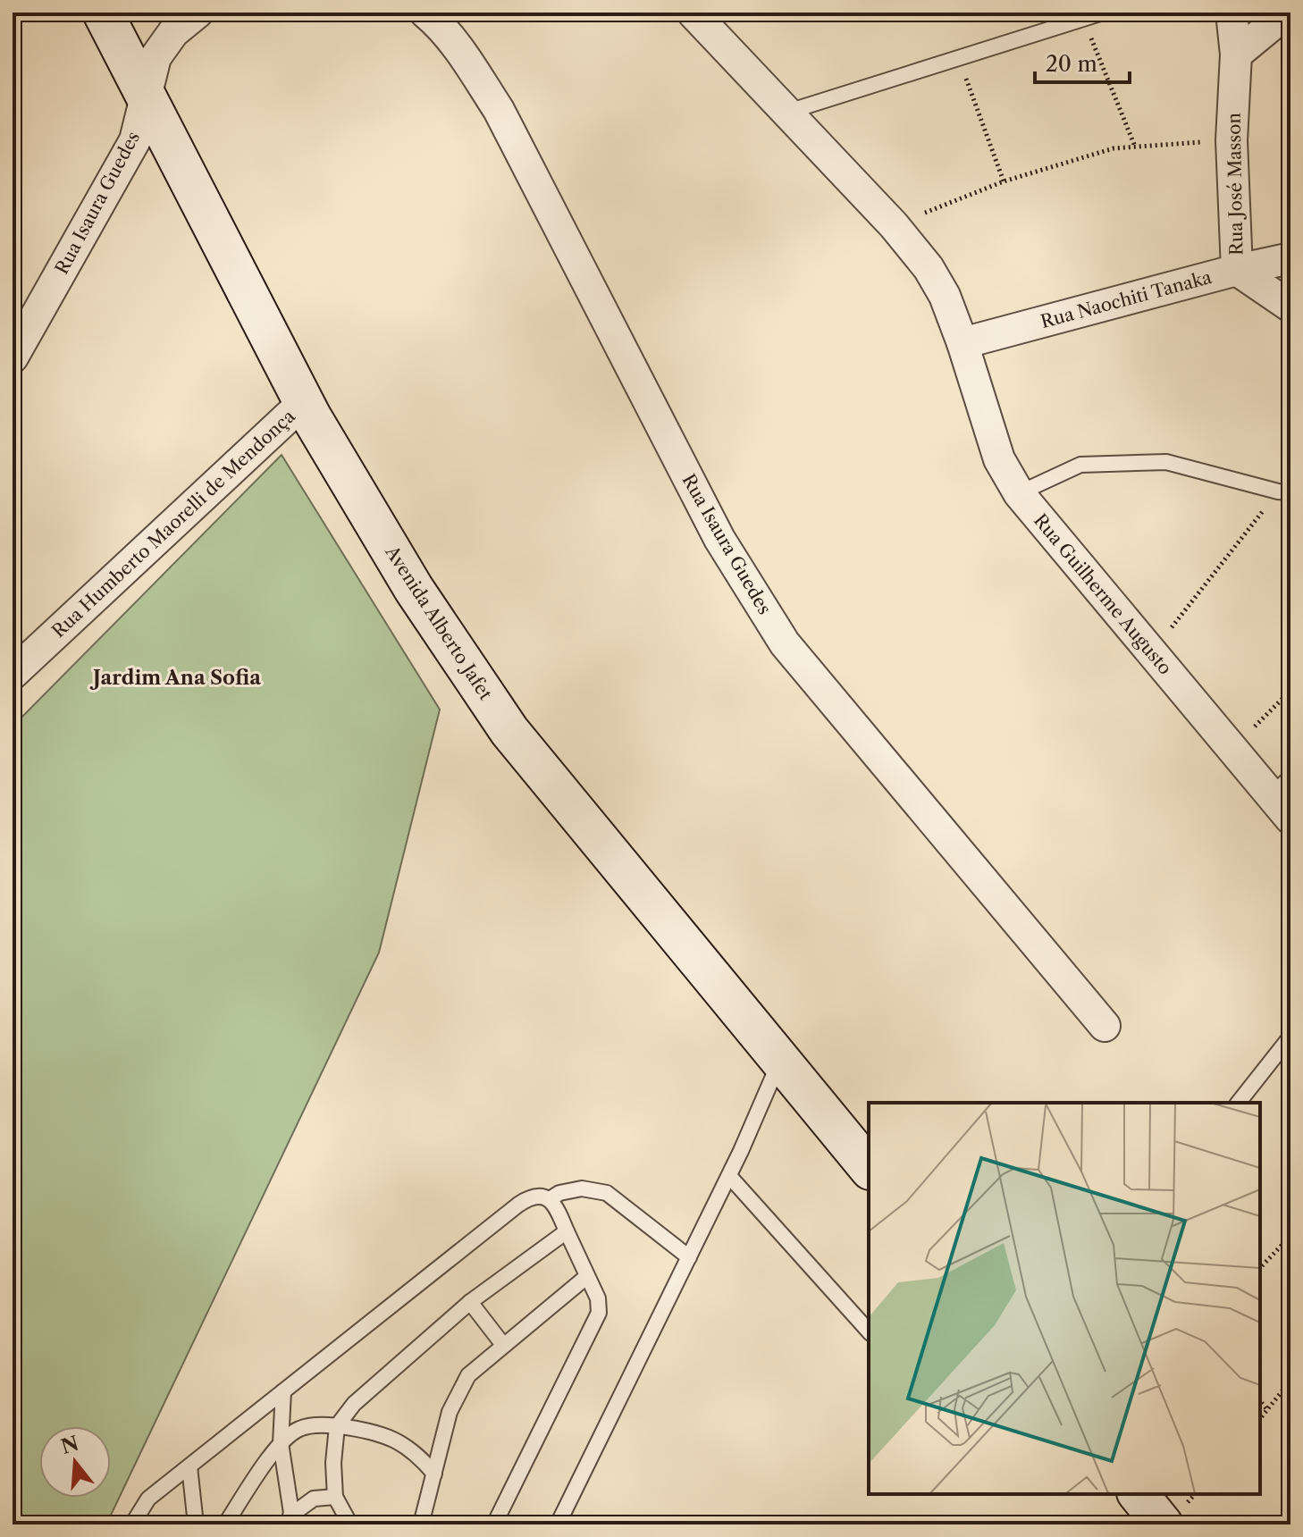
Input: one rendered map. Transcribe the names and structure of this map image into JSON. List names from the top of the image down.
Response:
{
  "streets": {
    "street": [
      "Rua José Masson",
      "Rua Isaura Guedes",
      "Rua Naochiti Tanaka",
      "Rua Humberto Maorelli de Mendonça",
      "Rua Guilherme Augusto",
      "Avenida Alberto Jafet"
    ]
  },
  "crossings": [
    ["Rua José Masson", "Rua Naochiti Tanaka"],
    ["Rua Isaura Guedes", "Avenida Alberto Jafet"],
    ["Rua Naochiti Tanaka", "Rua Guilherme Augusto"],
    ["Rua Humberto Maorelli de Mendonça", "Avenida Alberto Jafet"]
  ],
  "districts": ["Jardim Ana Sofia"],
  "scale_bar": "20 m",
  "north": "top"
}
